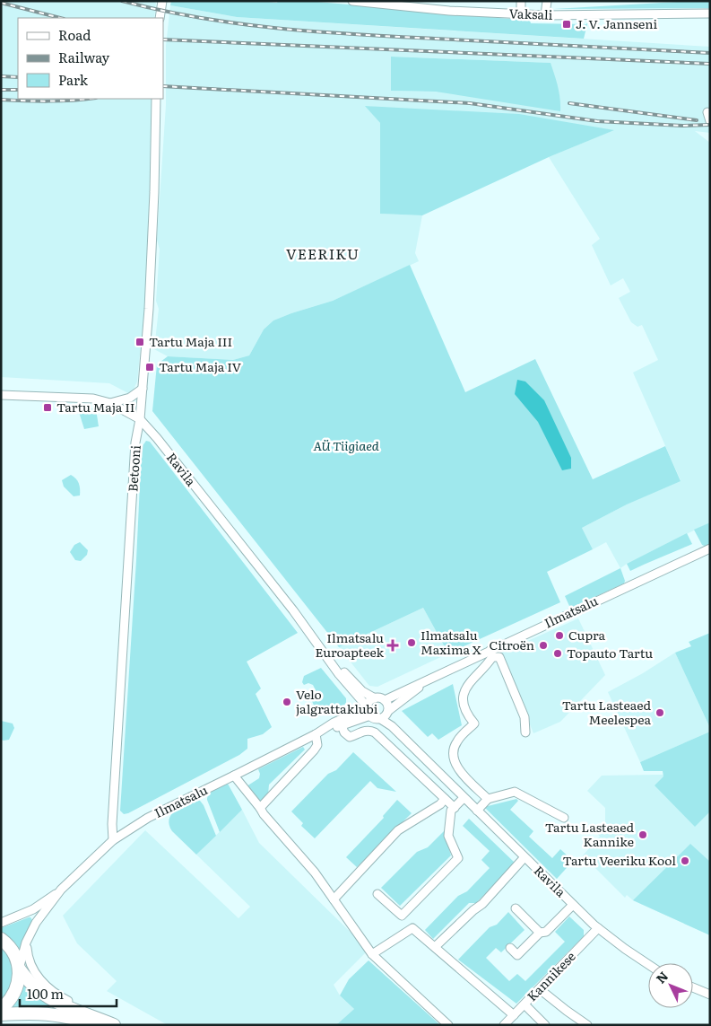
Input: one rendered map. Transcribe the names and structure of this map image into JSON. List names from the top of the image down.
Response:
{
  "streets": {
    "street": [
      "Vaksali",
      "Betooni",
      "Ravila",
      "Ilmatsalu",
      "Kannikese"
    ]
  },
  "crossings": [
    ["Betooni", "Ravila"],
    ["Betooni", "Ilmatsalu"],
    ["Ravila", "Ilmatsalu"],
    ["Ravila", "Kannikese"]
  ],
  "districts": ["VEERIKU"],
  "parks": ["AÜ Tiigiaed"],
  "places": {
    "transit": [
      "J. V. Jannseni",
      "Tartu Maja III",
      "Tartu Maja IV",
      "Tartu Maja II"
    ],
    "other": [
      "Cupra",
      "Ilmatsalu Maxima X",
      "Citroën",
      "Topauto Tartu",
      "Velo jalgrattaklubi",
      "Tartu Lasteaed Meelespea",
      "Tartu Lasteaed Kannike",
      "Tartu Veeriku Kool"
    ],
    "health": ["Ilmatsalu Euroapteek"]
  },
  "legend": ["Road", "Railway", "Park"],
  "scale_bar": "100 m",
  "north": "top left"
}
